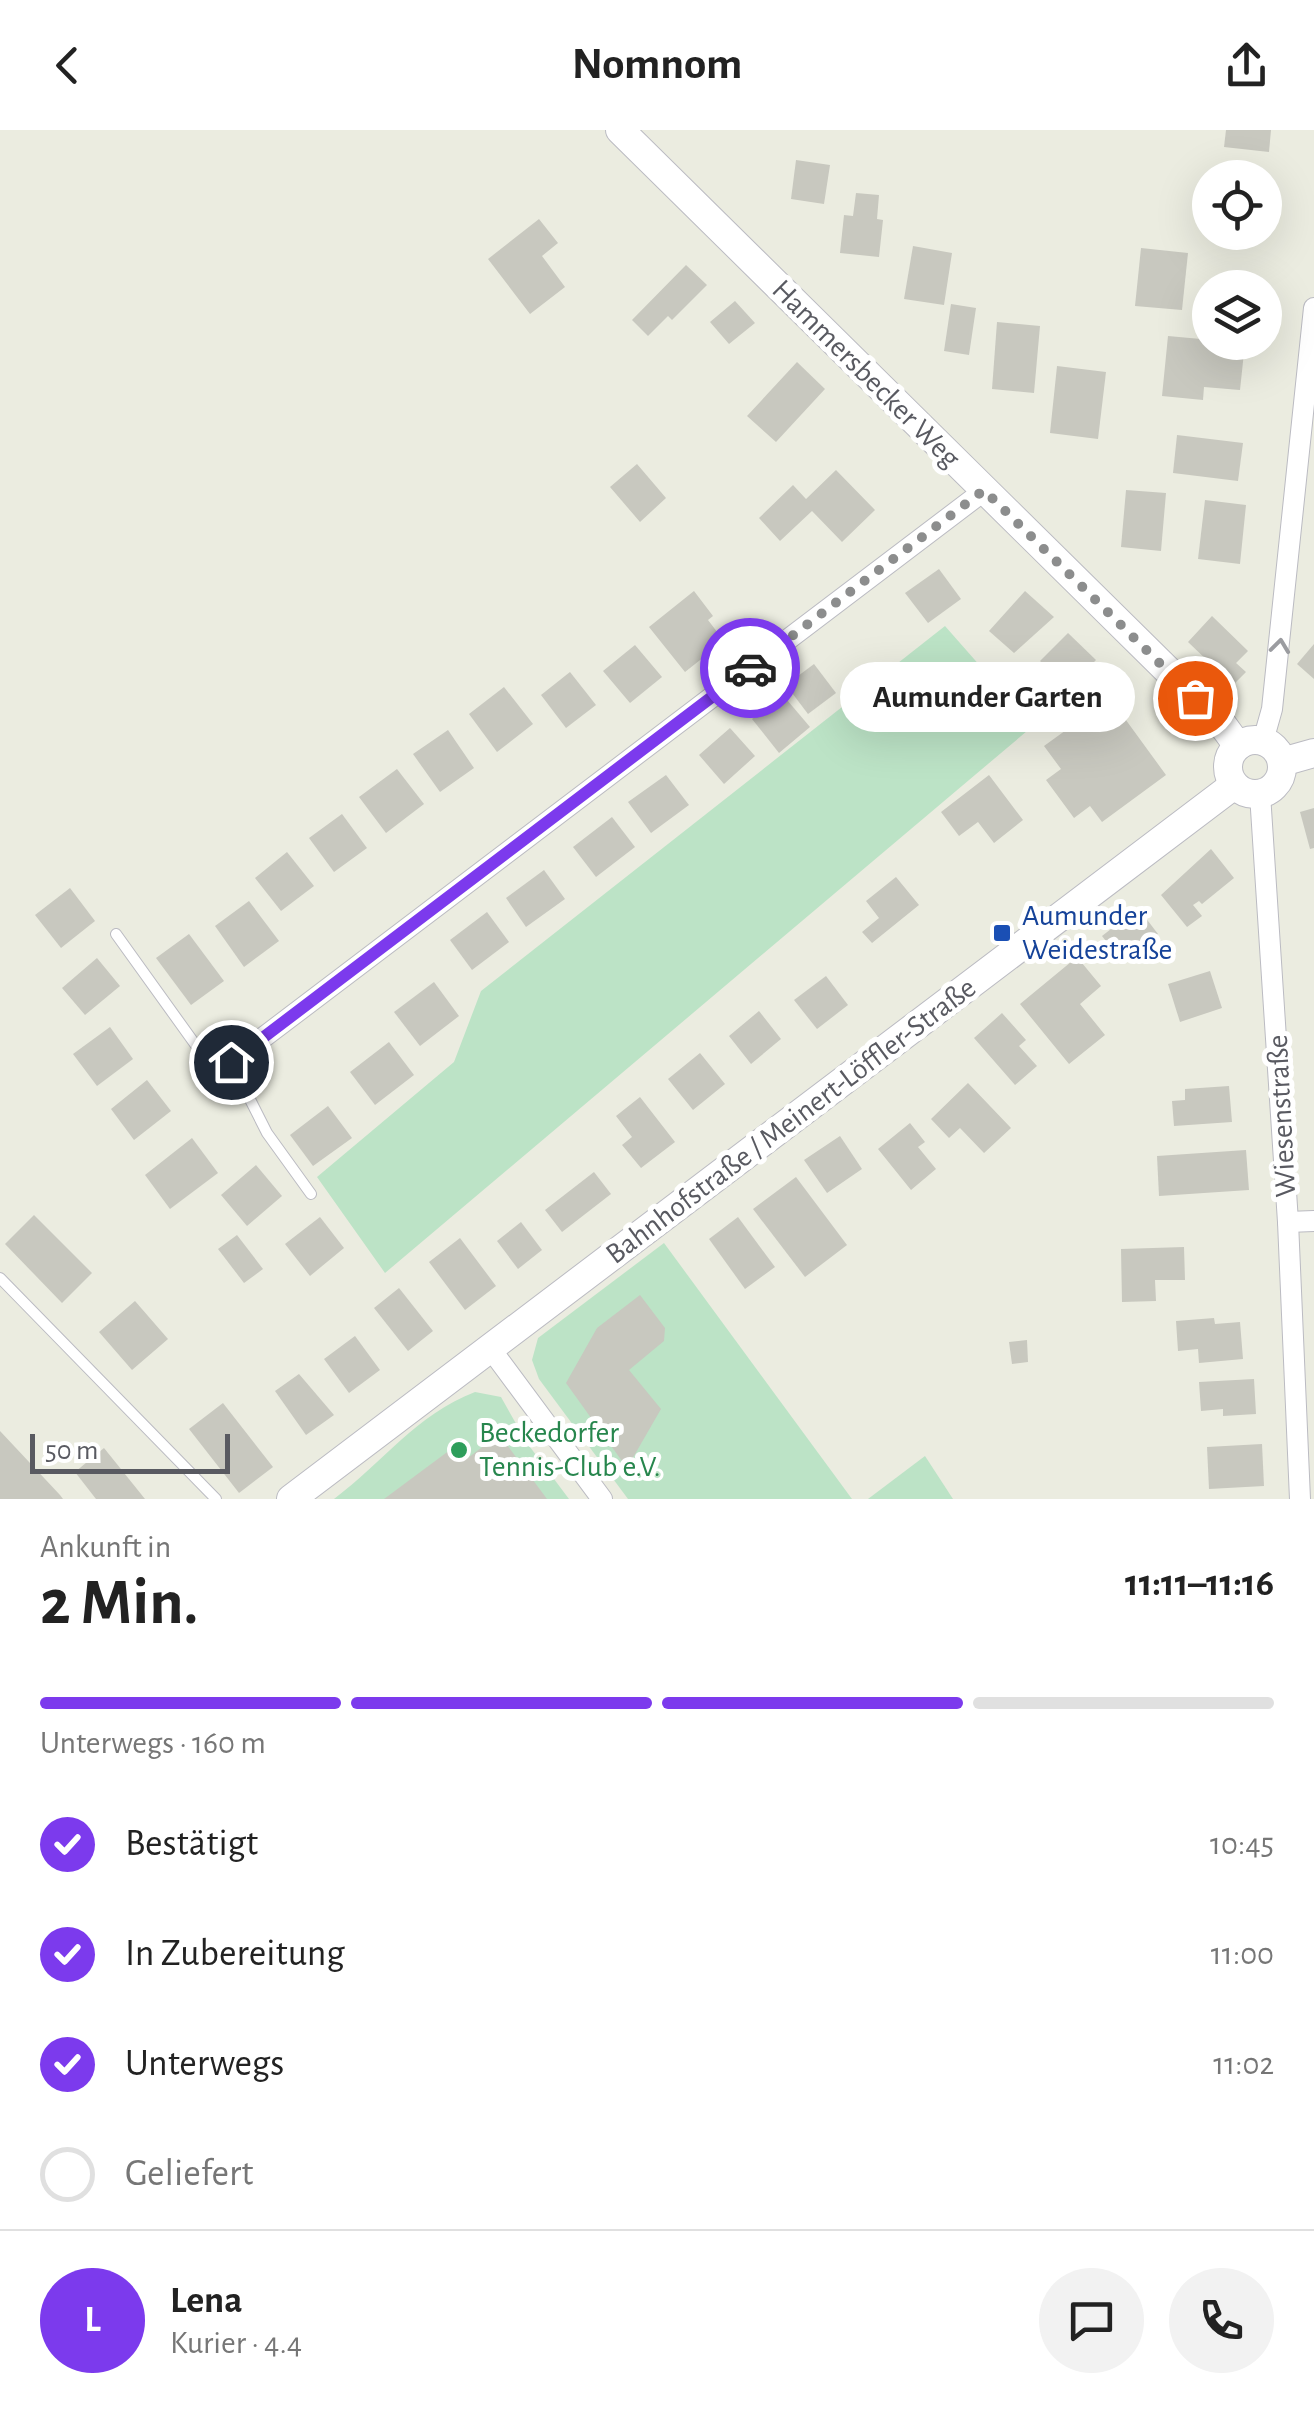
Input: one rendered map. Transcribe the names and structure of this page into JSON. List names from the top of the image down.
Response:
{
  "streets": {
    "street": ["Hammersbecker Weg", "Wiesenstraße", "Bahnhofstraße / Meinert-Löffler-Straße"]
  },
  "crossings": [
    ["Hammersbecker Weg", "Bahnhofstraße / Meinert-Löffler-Straße"],
    ["Wiesenstraße", "Bahnhofstraße / Meinert-Löffler-Straße"]
  ],
  "places": {
    "other": ["Aumunder Garten", "Beckedorfer Tennis-Club e.V."],
    "transit": ["Aumunder Weidestraße"]
  },
  "scale_bar": "50 m",
  "page": {
    "header": "Nomnom",
    "bubble": "Aumunder Garten",
    "scale": "50 m",
    "heading": ["2 Min.", "Ankunft in", "11:11–11:16"],
    "panel": ["Lena", "Kurier · 4.4"],
    "bar": "Unterwegs · 160 m",
    "list": [
      ["Bestätigt", "10:45"],
      ["In Zubereitung", "11:00"],
      ["Unterwegs", "11:02"],
      "Geliefert"
    ],
    "round": "L"
  }
}
